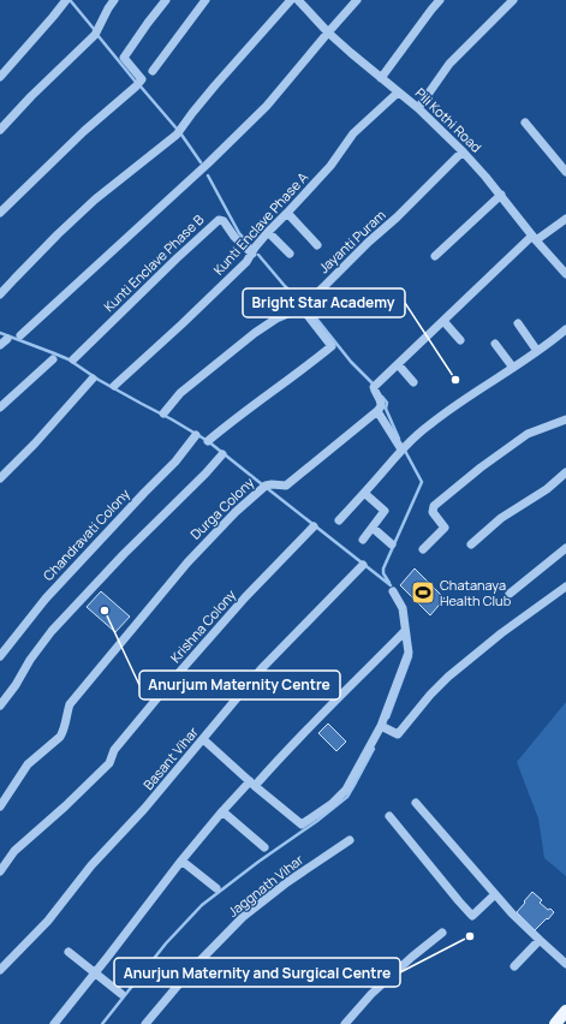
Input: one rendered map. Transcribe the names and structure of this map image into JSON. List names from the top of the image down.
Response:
{
  "streets": {
    "street": [
      "Pili Kothi Road",
      "Kunti Enclave Phase A",
      "Jayanti Puram",
      "Kunti Enclave Phase B",
      "Durga Colony",
      "Chandravati Colony",
      "Krishna Colony",
      "Basant Vihar",
      "Jaggnath Vihar"
    ]
  },
  "crossings": [
    ["Pili Kothi Road", "Kunti Enclave Phase A"],
    ["Pili Kothi Road", "Jayanti Puram"],
    ["Kunti Enclave Phase A", "Kunti Enclave Phase B"]
  ],
  "places": {
    "other": ["Bright Star Academy", "Anurjum Maternity Centre", "Anurjun Maternity and Surgical Centre"],
    "sports": ["Chatanaya Health Club"]
  }
}
